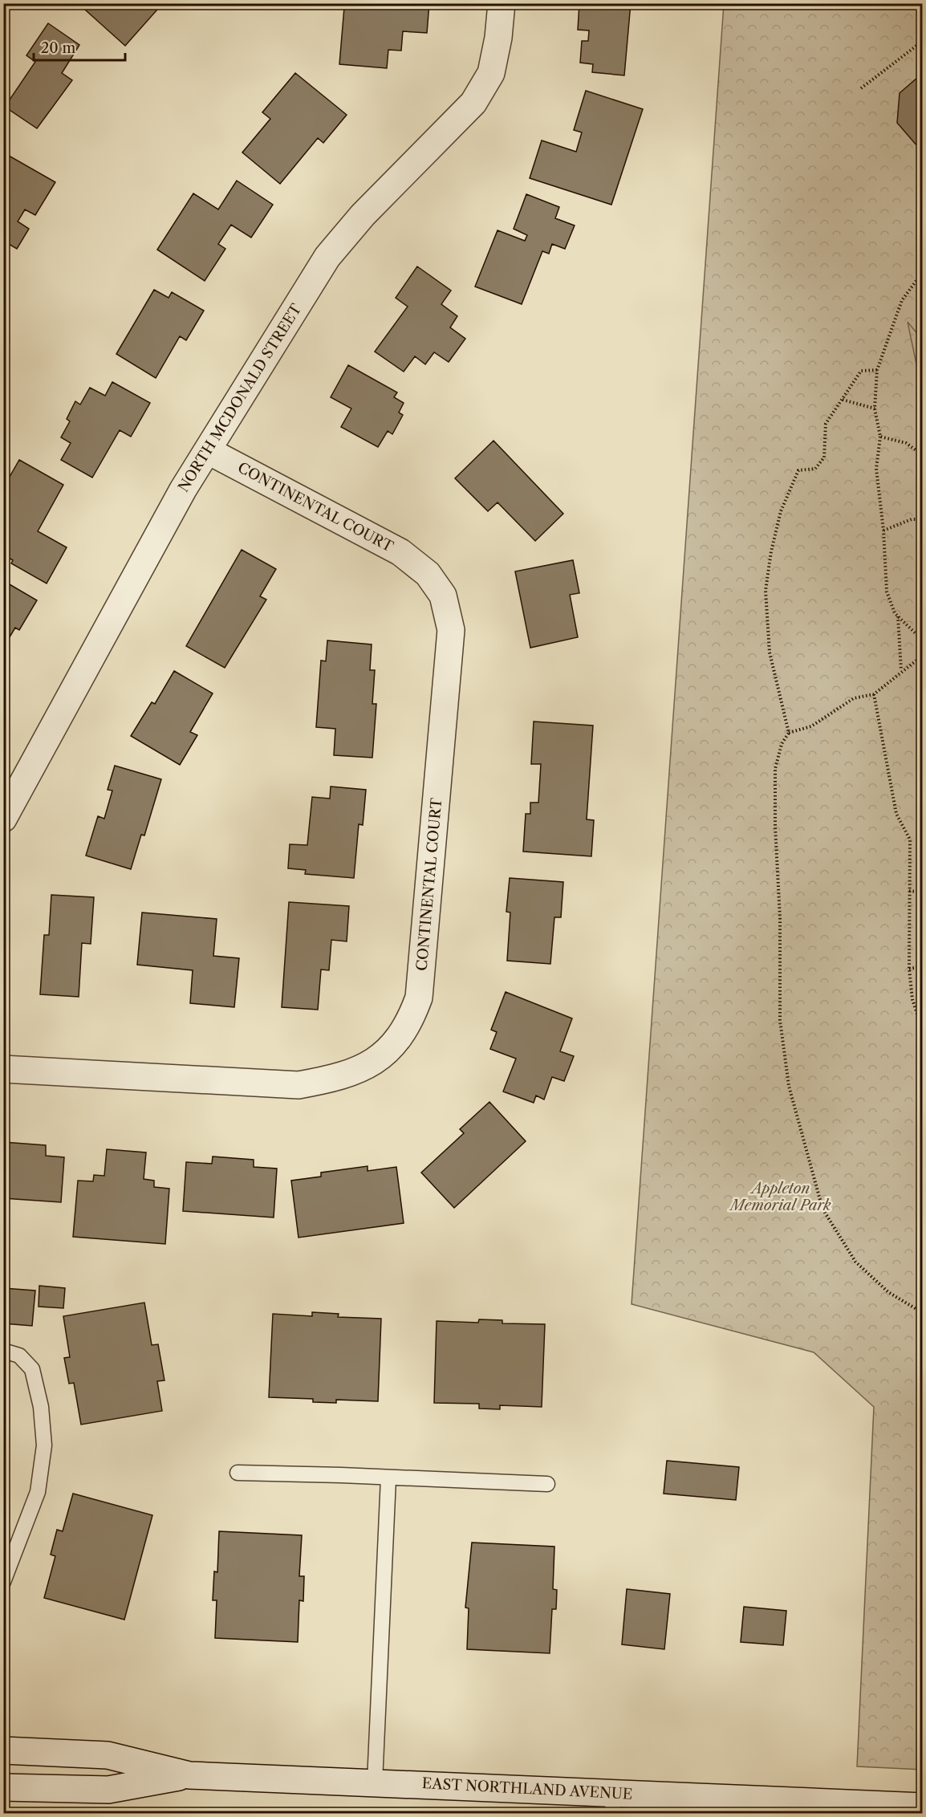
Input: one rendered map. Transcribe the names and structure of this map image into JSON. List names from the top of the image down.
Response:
{
  "streets": {
    "street": ["NORTH MCDONALD STREET", "CONTINENTAL COURT", "EAST NORTHLAND AVENUE"]
  },
  "crossings": [
    ["NORTH MCDONALD STREET", "CONTINENTAL COURT"]
  ],
  "parks": ["Appleton Memorial Park"],
  "scale_bar": "20 m"
}
